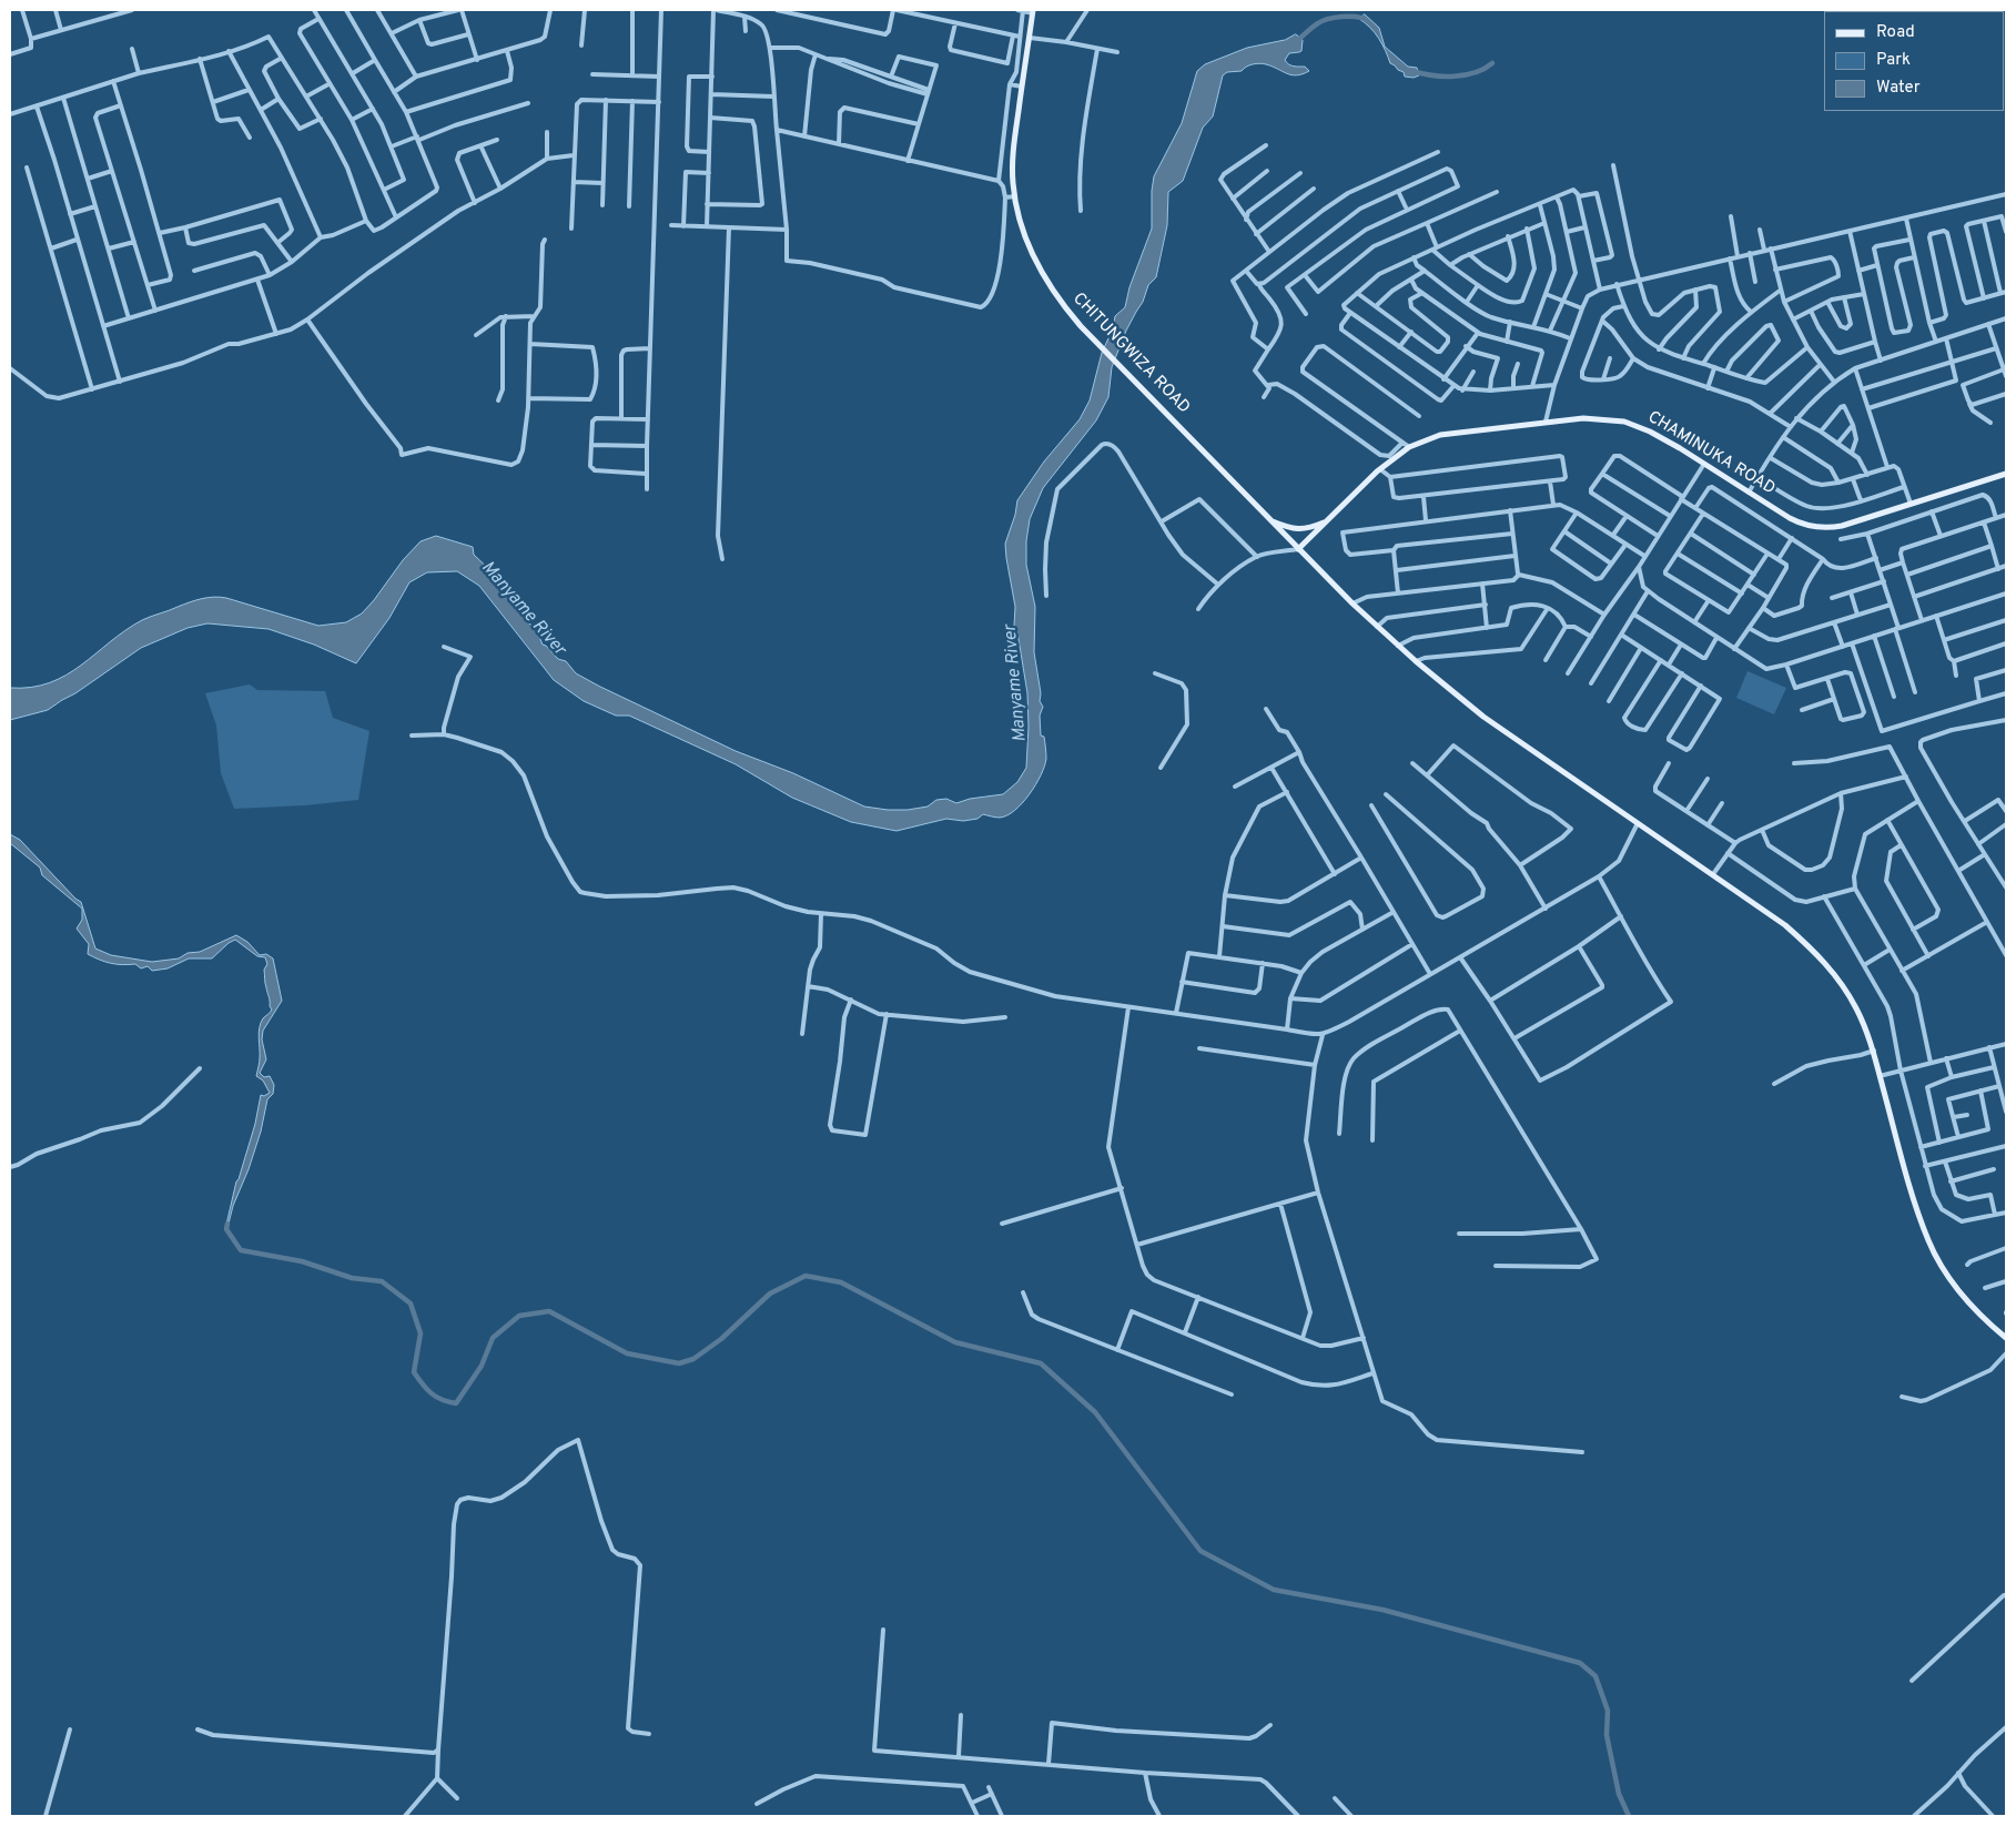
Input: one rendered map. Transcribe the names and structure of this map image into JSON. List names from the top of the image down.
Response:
{
  "streets": {
    "main road": ["CHITUNGWIZA ROAD", "CHAMINUKA ROAD"]
  },
  "crossings": [
    ["CHITUNGWIZA ROAD", "CHAMINUKA ROAD"]
  ],
  "water": ["Manyame River"],
  "legend": ["Road", "Park", "Water"]
}
